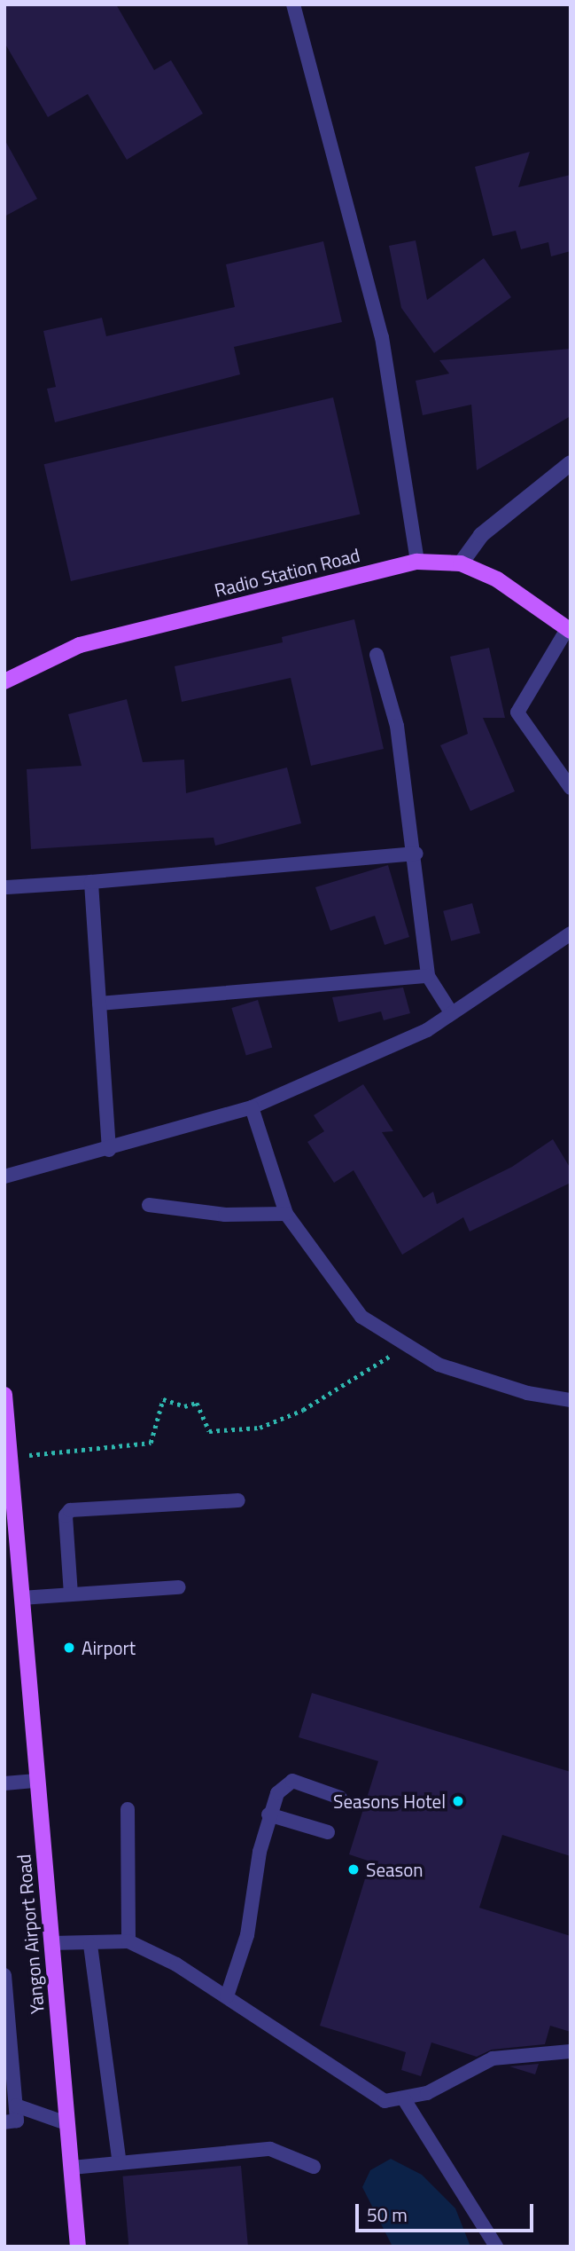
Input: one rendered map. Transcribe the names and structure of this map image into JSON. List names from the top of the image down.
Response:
{
  "streets": {
    "main road": ["Radio Station Road", "Yangon Airport Road"]
  },
  "places": ["Airport", "Seasons Hotel", "Season"],
  "scale_bar": "50 m"
}
